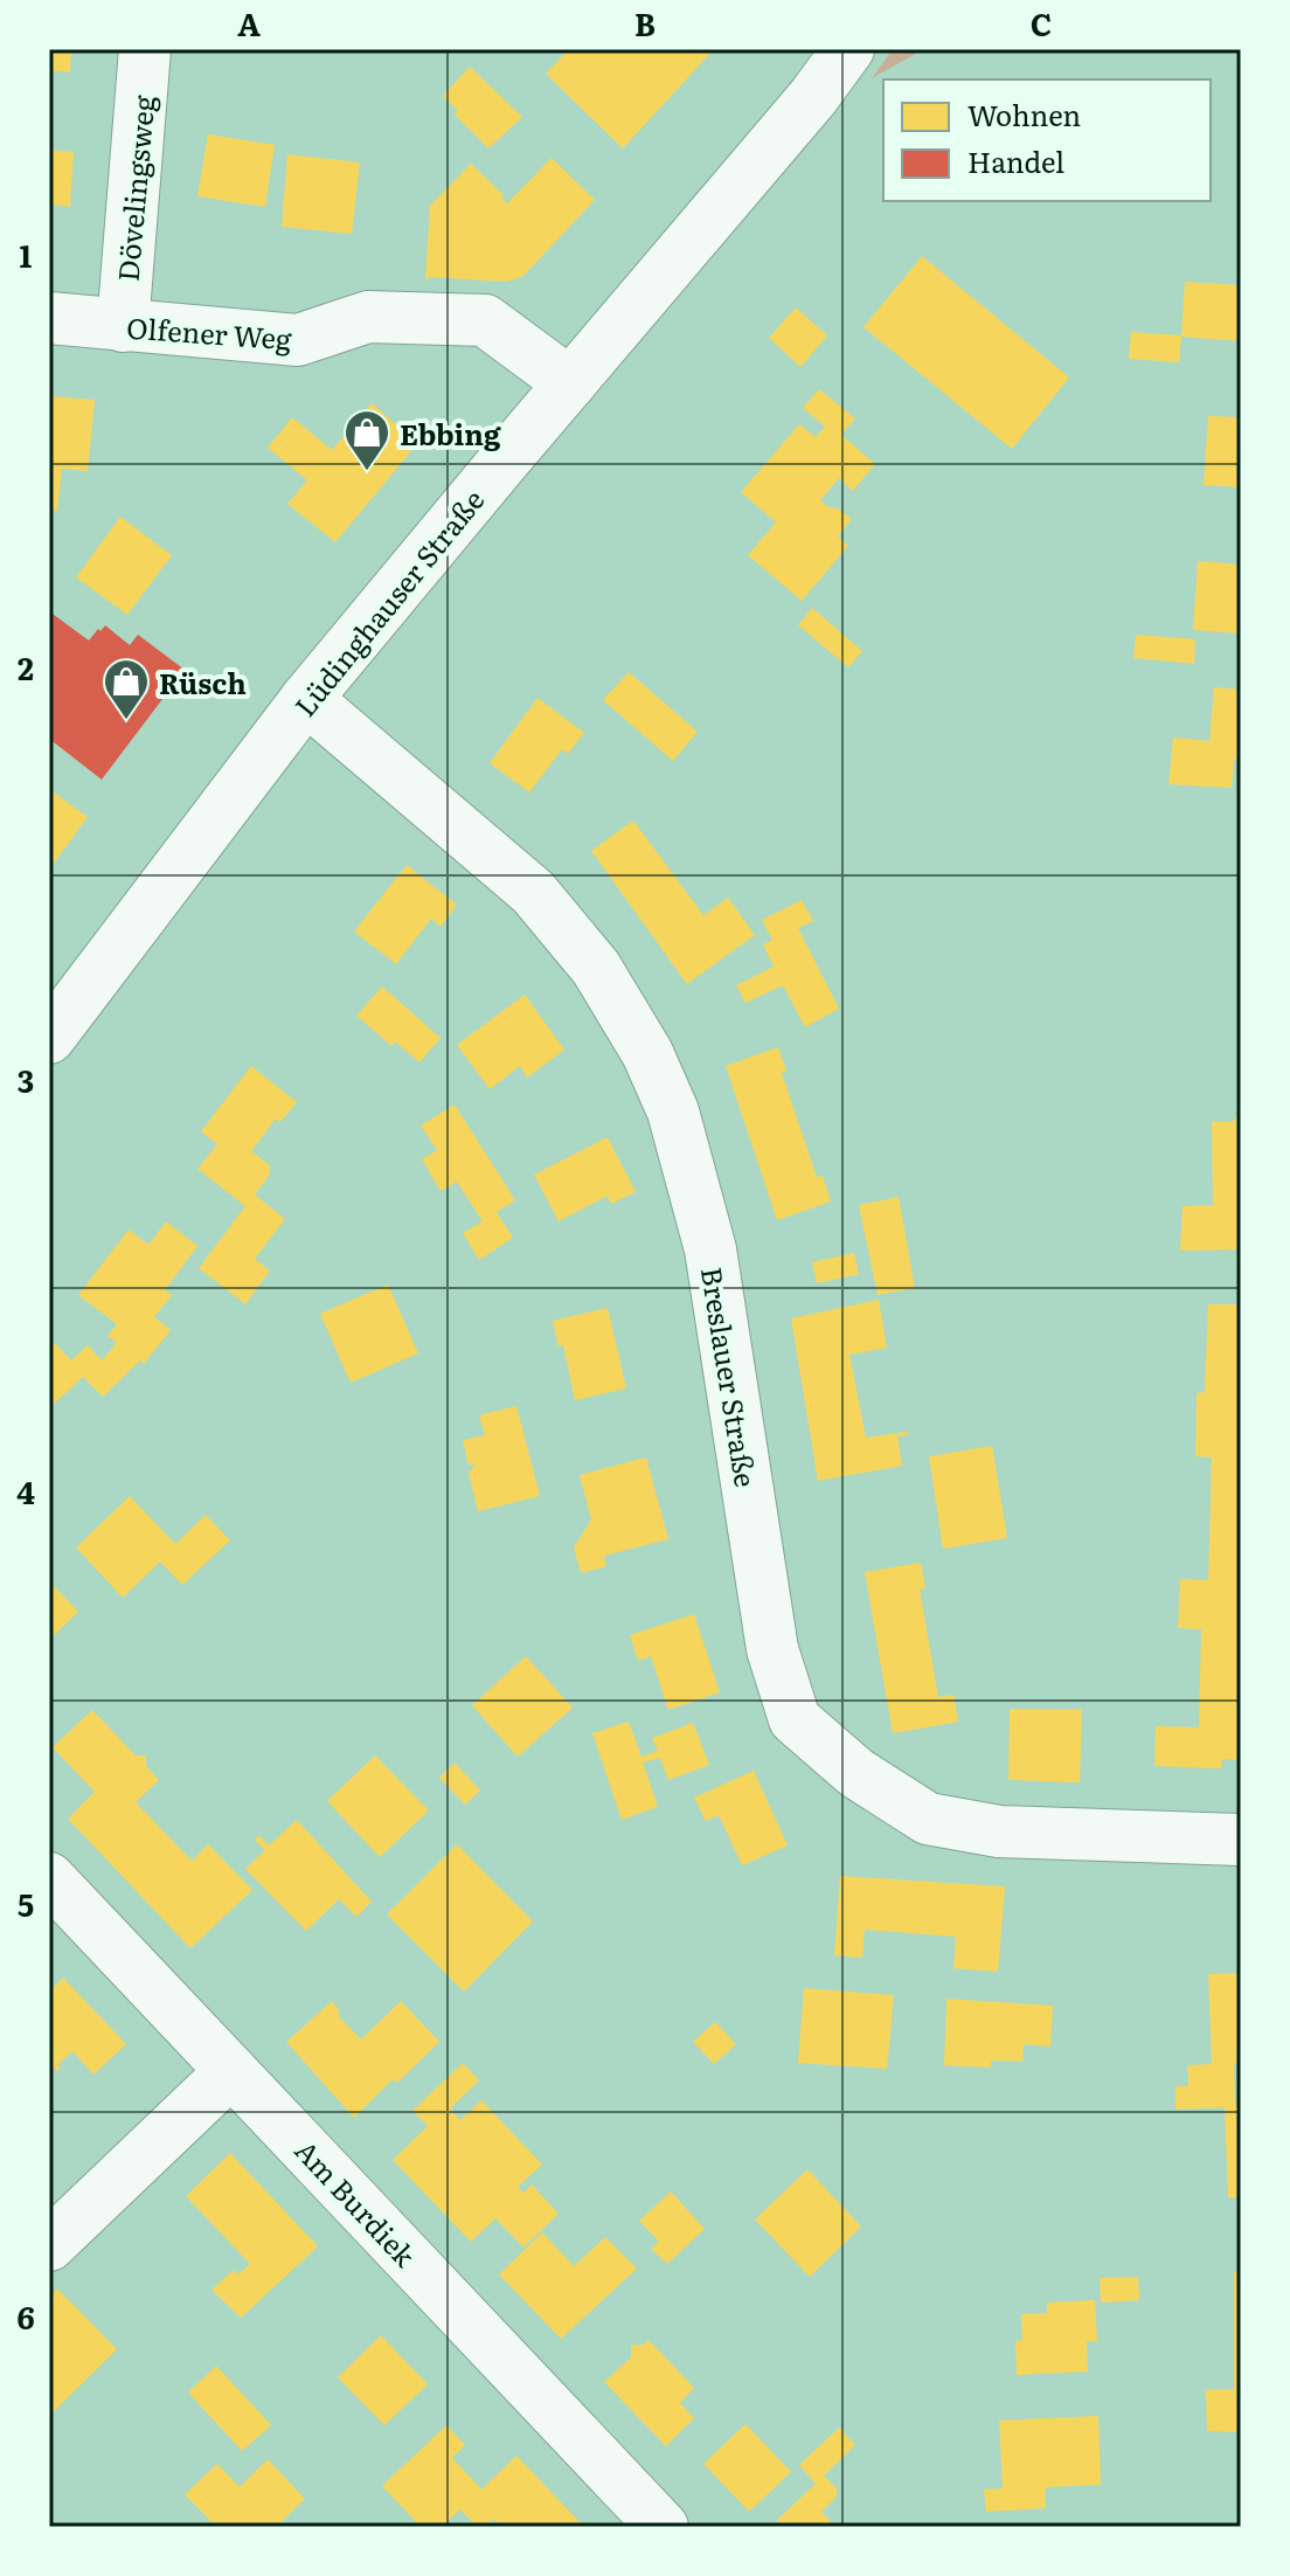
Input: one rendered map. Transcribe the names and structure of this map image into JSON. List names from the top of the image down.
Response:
{
  "streets": {
    "street": [
      "Dövelingsweg",
      "Olfener Weg",
      "Lüdinghauser Straße",
      "Breslauer Straße",
      "Am Burdiek"
    ]
  },
  "crossings": [
    ["Dövelingsweg", "Olfener Weg"],
    ["Olfener Weg", "Lüdinghauser Straße"],
    ["Lüdinghauser Straße", "Breslauer Straße"]
  ],
  "places": {
    "shop": ["Ebbing", "Rüsch"]
  },
  "legend": ["Wohnen", "Handel"],
  "grid": {
    "columns": ["A", "B", "C"],
    "rows": [
      "1",
      "2",
      "3",
      "4",
      "5",
      "6"
    ]
  }
}
